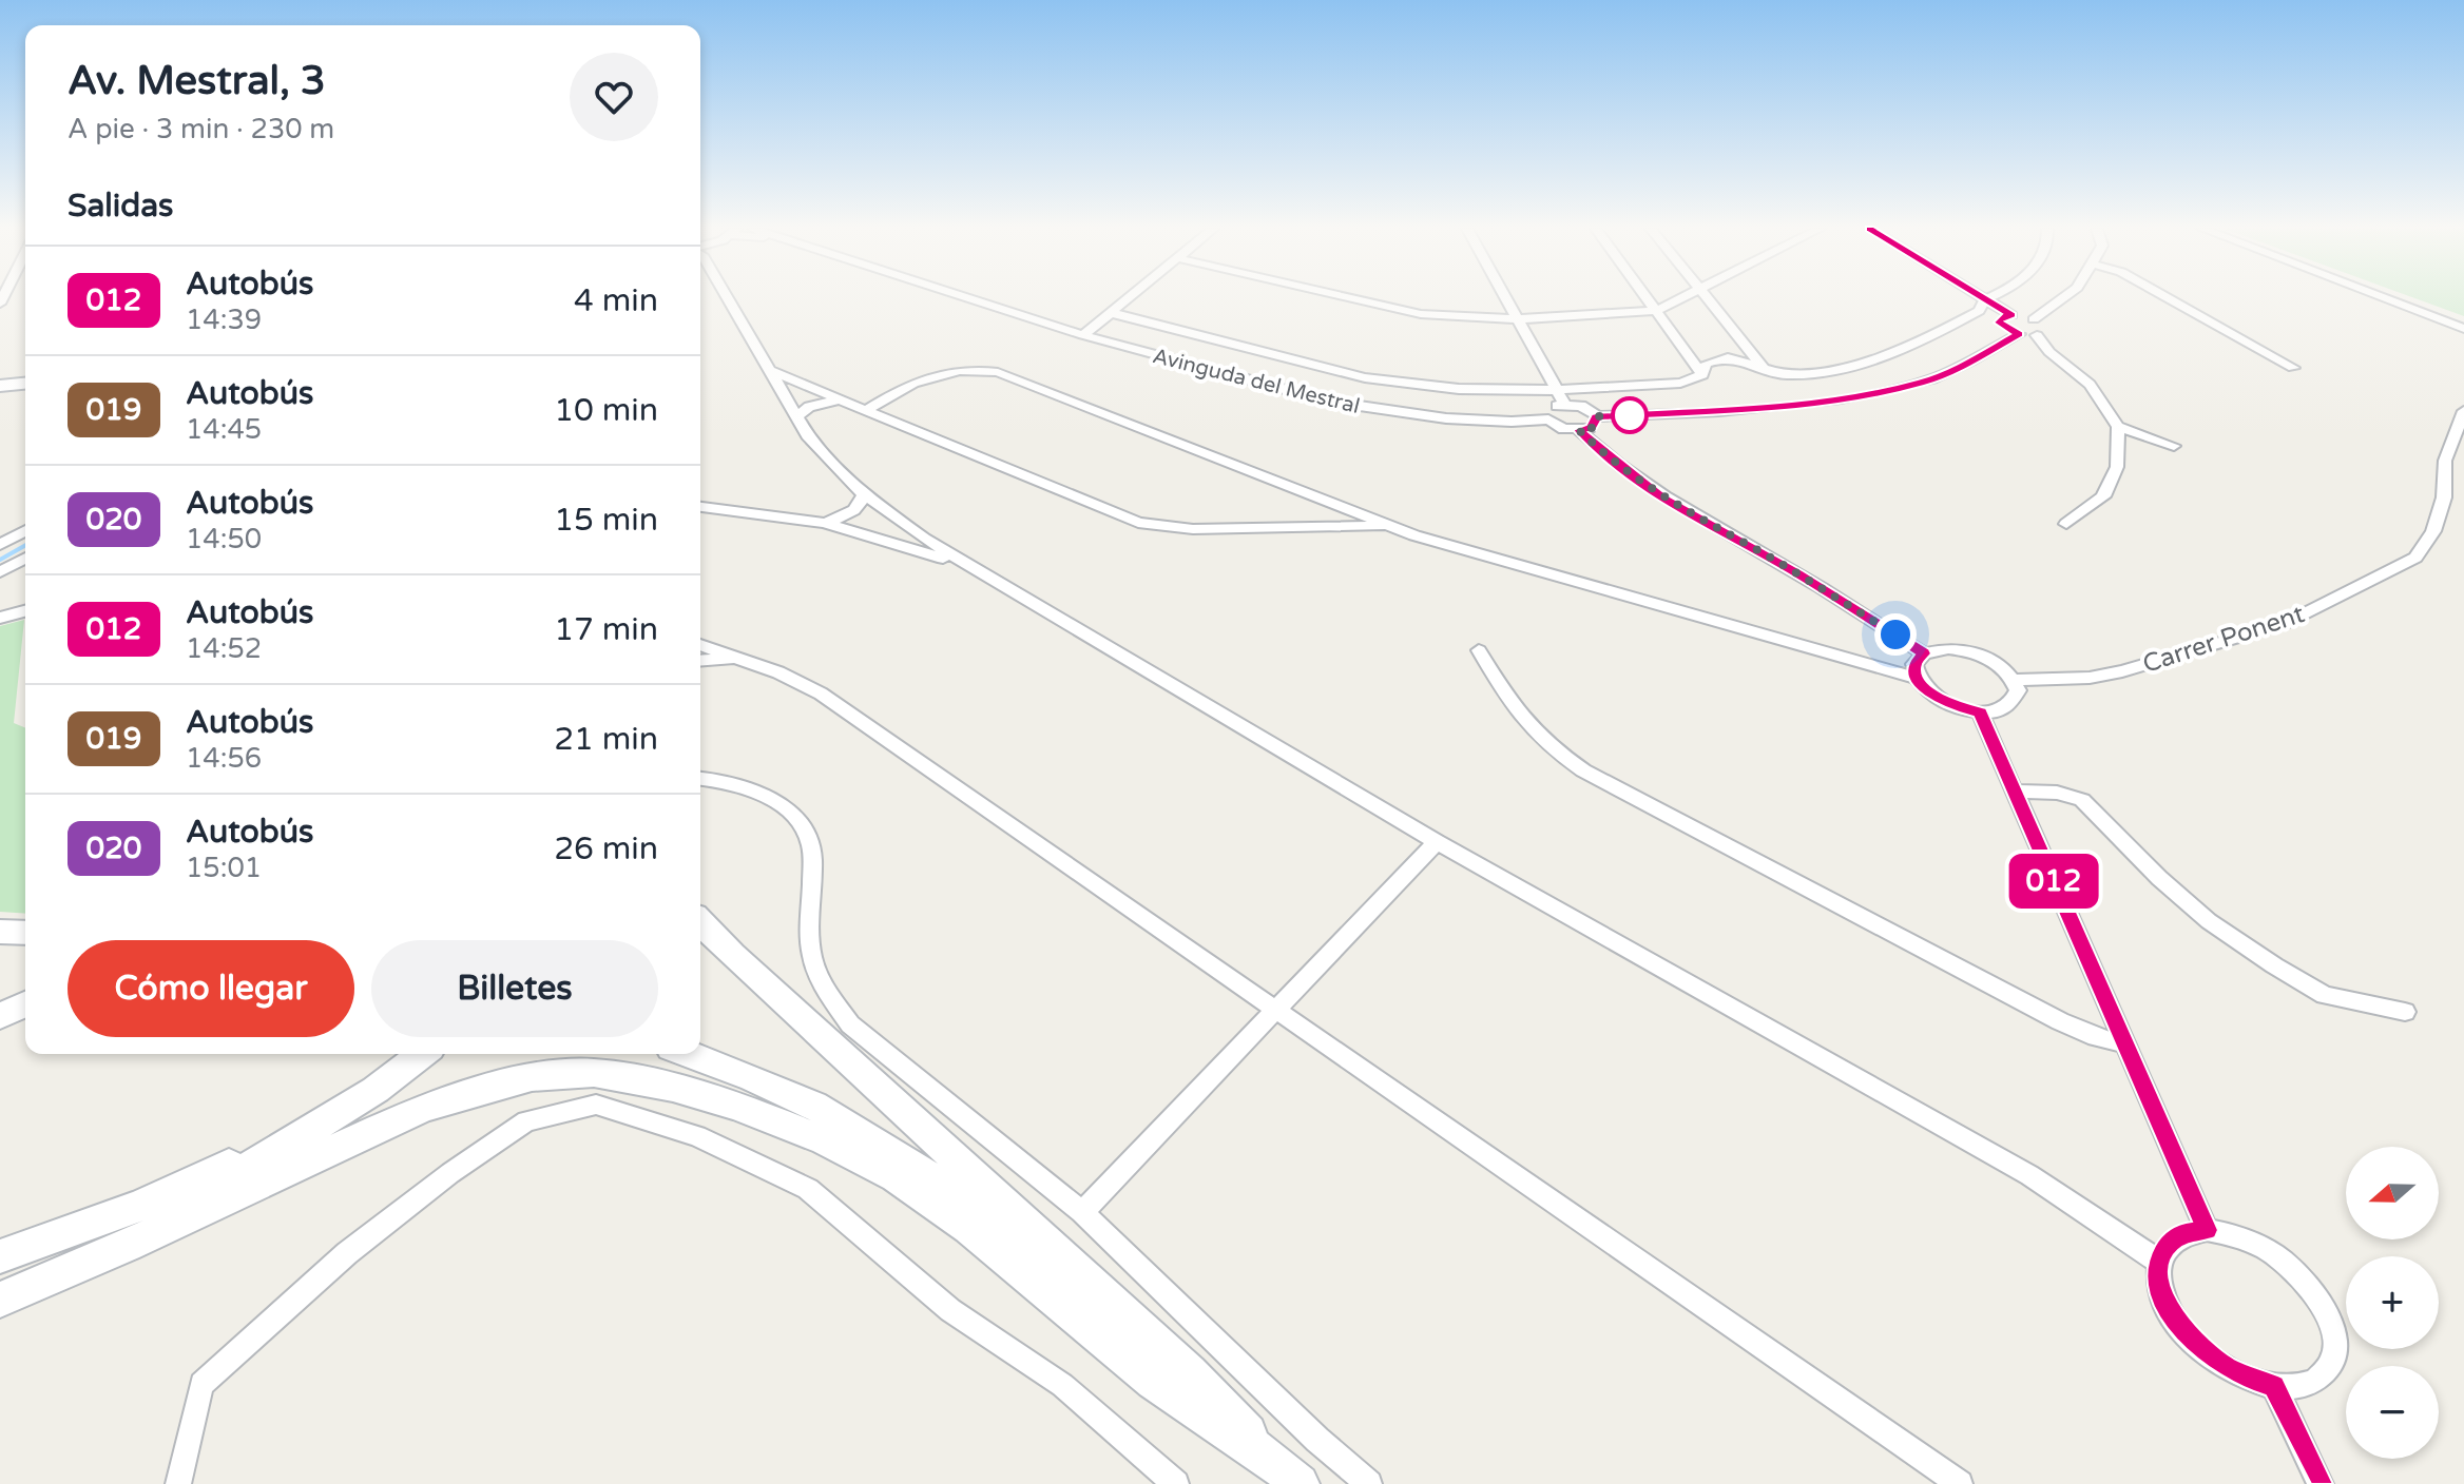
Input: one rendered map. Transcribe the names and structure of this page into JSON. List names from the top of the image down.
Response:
{
  "streets": {
    "street": ["Avinguda del Mestral", "Carrer Ponent"]
  },
  "lines": ["bus line 012"],
  "north": "left",
  "page": {
    "on_map": "012",
    "heading": [
      ["Av. Mestral, 3", "A pie · 3 min · 230 m"],
      "Salidas"
    ],
    "list": [
      {
        "mark": "012",
        "name": "Autobús",
        "note": "14:39",
        "value": "4 min"
      },
      {
        "mark": "019",
        "name": "Autobús",
        "note": "14:45",
        "value": "10 min"
      },
      {
        "mark": "020",
        "name": "Autobús",
        "note": "14:50",
        "value": "15 min"
      },
      {
        "mark": "012",
        "name": "Autobús",
        "note": "14:52",
        "value": "17 min"
      },
      {
        "mark": "019",
        "name": "Autobús",
        "note": "14:56",
        "value": "21 min"
      },
      {
        "mark": "020",
        "name": "Autobús",
        "note": "15:01",
        "value": "26 min"
      }
    ],
    "buttons": ["Cómo llegar", "Billetes"],
    "map_buttons": ["+", "−"]
  }
}
